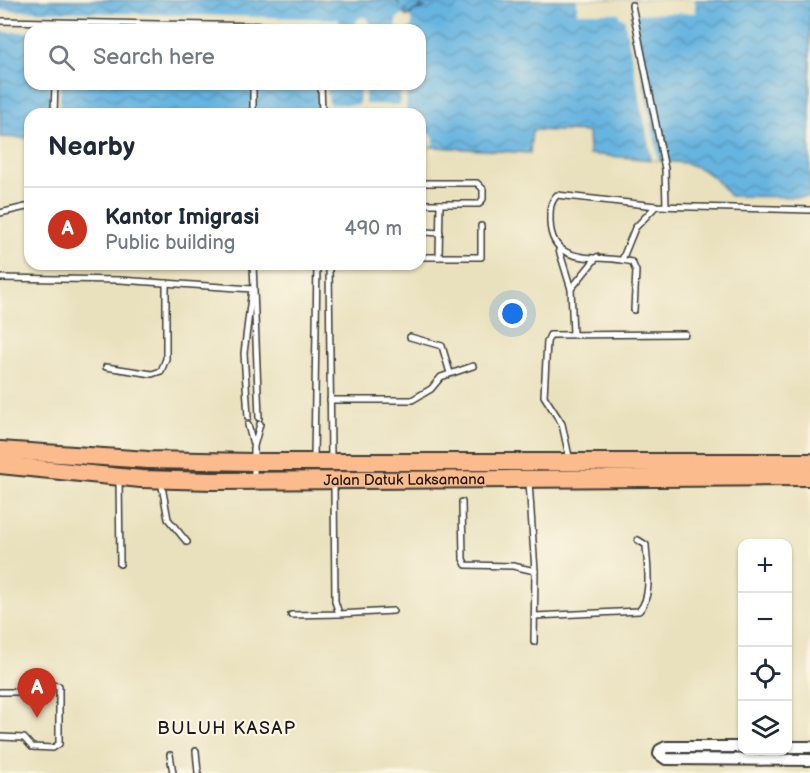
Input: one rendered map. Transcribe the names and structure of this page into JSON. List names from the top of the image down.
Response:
{
  "streets": {
    "highway": ["Jalan Datuk Laksamana"]
  },
  "districts": ["BULUH KASAP"],
  "page": {
    "search": "Search here",
    "heading": "Nearby",
    "list": [
      {
        "mark": "A",
        "name": "Kantor Imigrasi",
        "note": "Public building",
        "value": "490 m"
      }
    ],
    "map_buttons": ["+", "−"],
    "pins": "A"
  }
}
